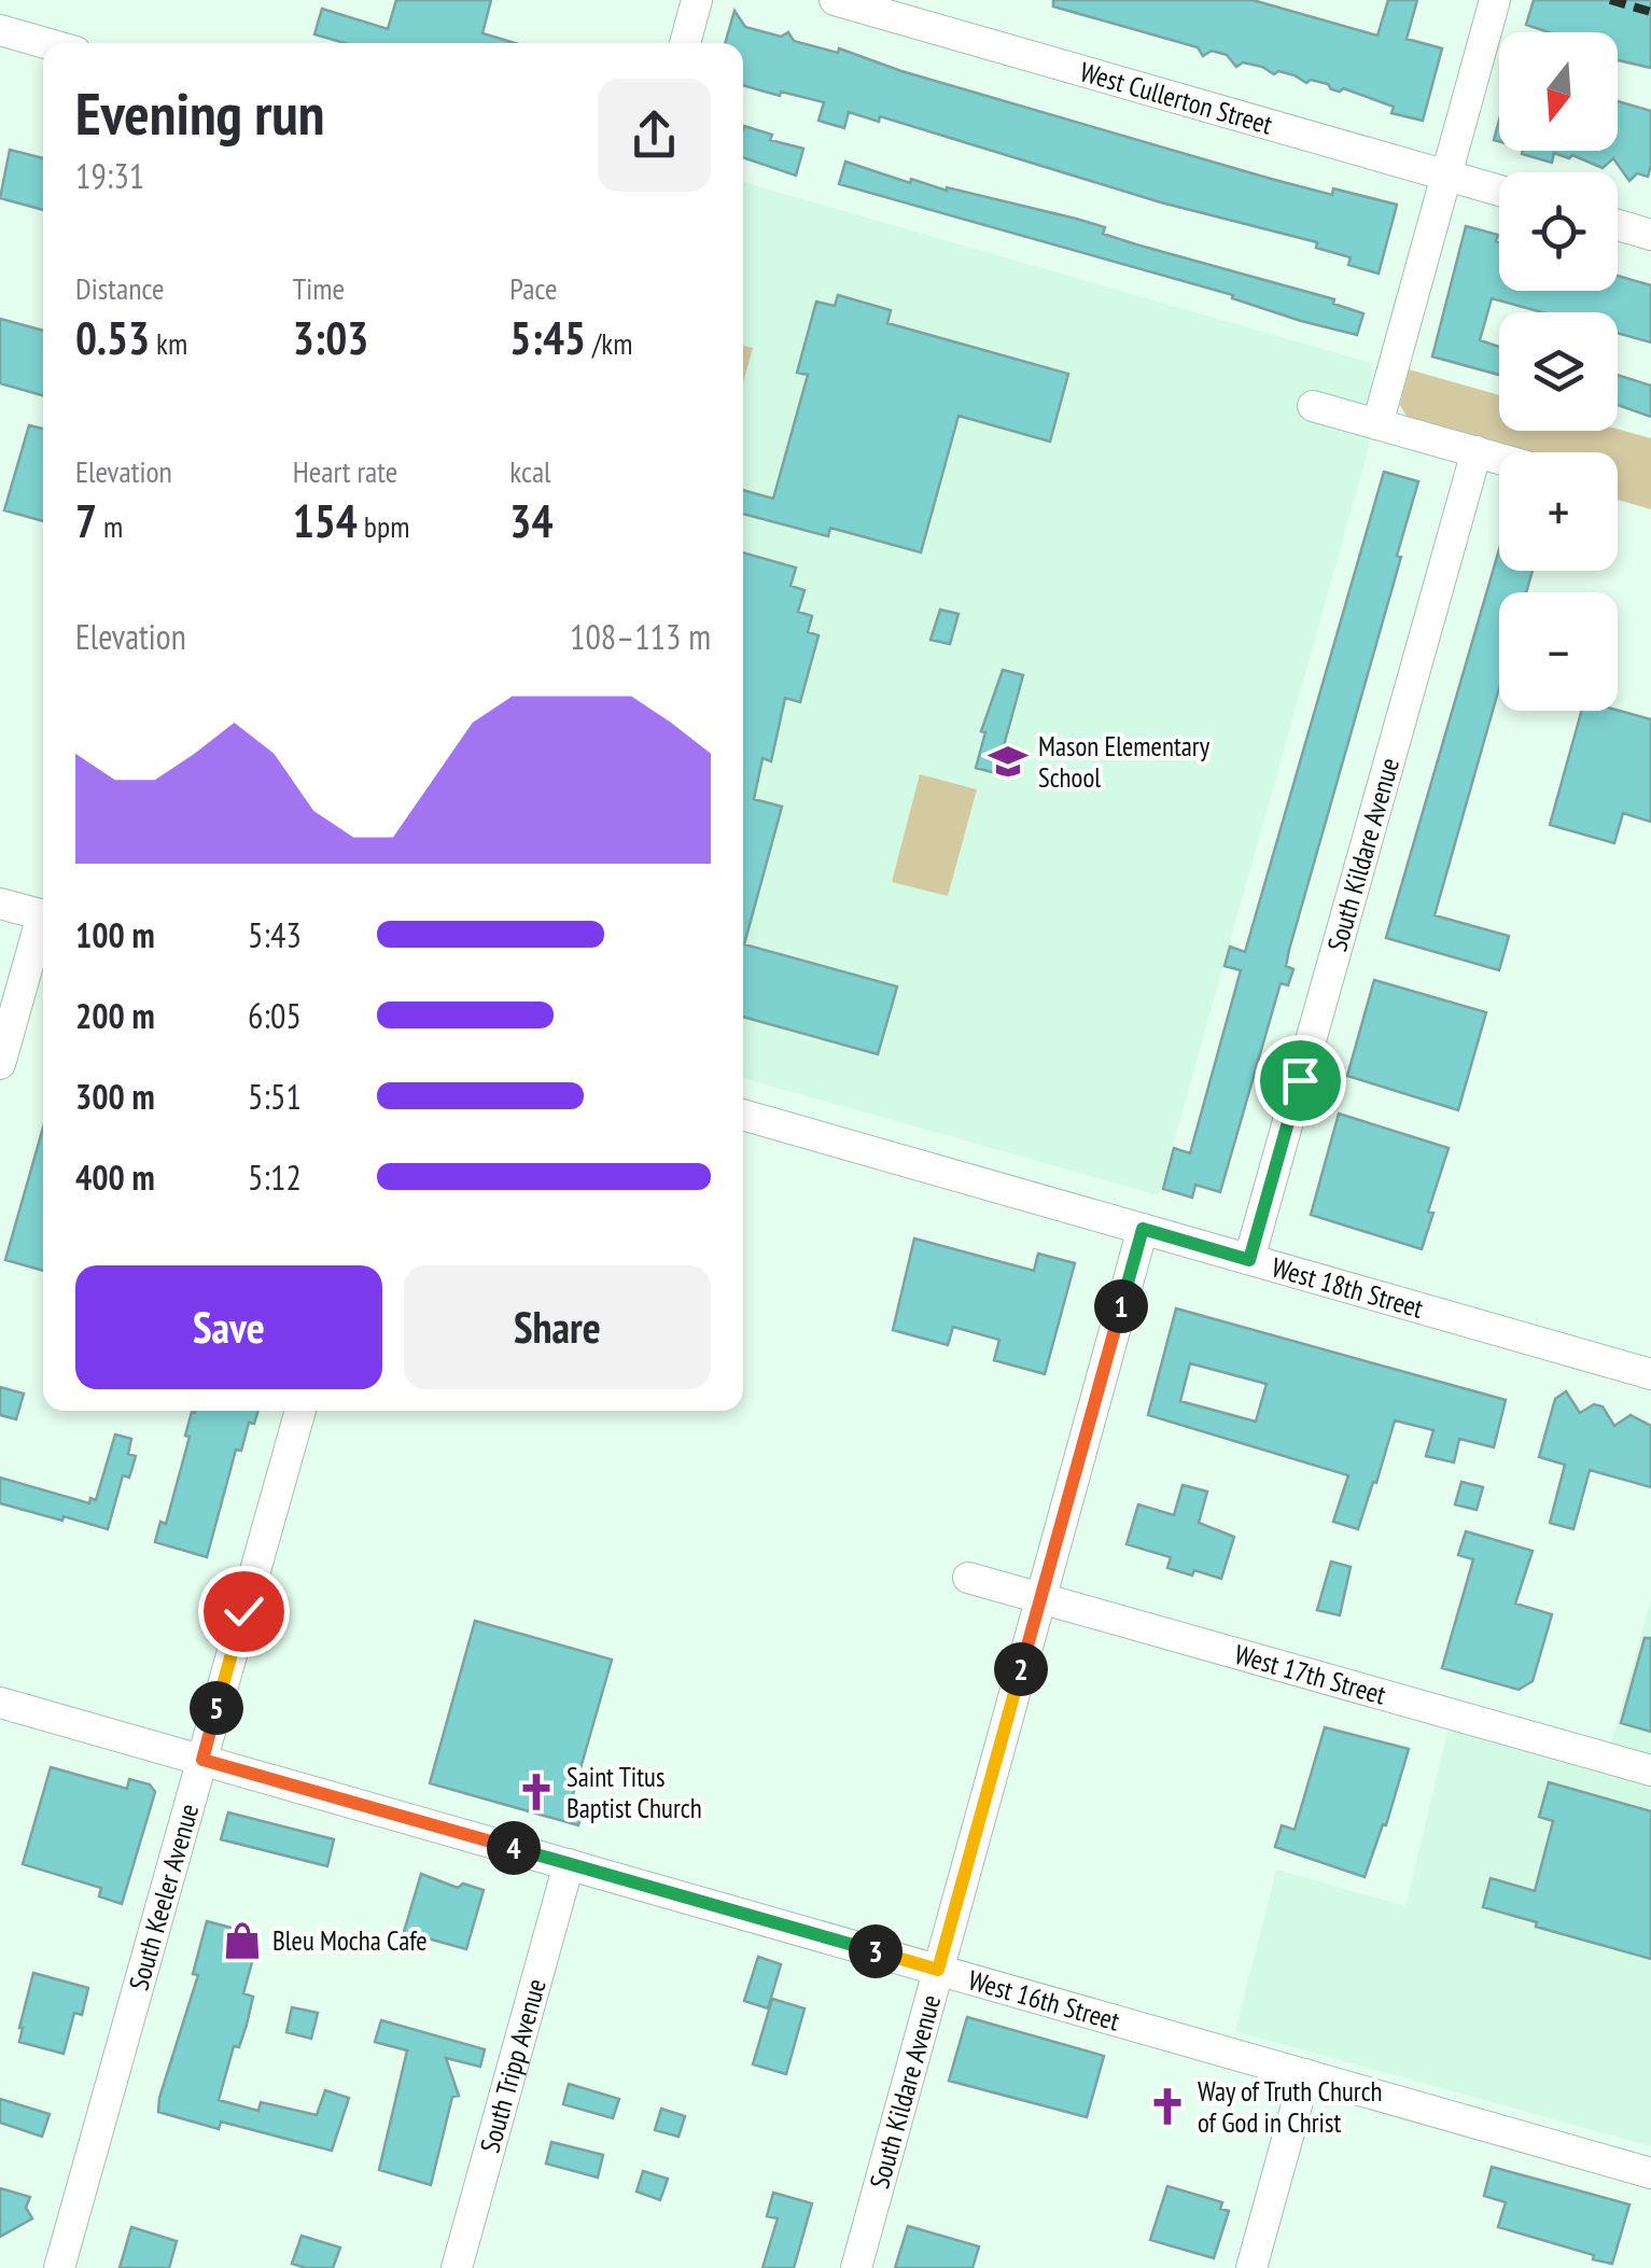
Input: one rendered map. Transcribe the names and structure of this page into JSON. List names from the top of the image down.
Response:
{
  "streets": {
    "street": [
      "West Cullerton Street",
      "South Kildare Avenue",
      "West 18th Street",
      "West 17th Street",
      "South Keeler Avenue",
      "West 16th Street",
      "South Tripp Avenue"
    ]
  },
  "crossings": [
    ["South Kildare Avenue", "West 18th Street"],
    ["South Kildare Avenue", "West 17th Street"],
    ["South Kildare Avenue", "West 16th Street"],
    ["South Keeler Avenue", "West 16th Street"],
    ["West 16th Street", "South Tripp Avenue"]
  ],
  "places": {
    "school or university": ["Mason Elementary School"],
    "church": ["Saint Titus Baptist Church", "Way of Truth Church of God in Christ"],
    "shop": ["Bleu Mocha Cafe"]
  },
  "north": "bottom",
  "page": {
    "map_buttons": ["+", "−"],
    "heading": ["Evening run", "19:31"],
    "stats": [
      ["Distance", "0.53 km"],
      ["Time", "3:03"],
      ["Pace", "5:45 /km"],
      ["Elevation", "7 m"],
      ["Heart rate", "154 bpm"],
      ["kcal", "34"]
    ],
    "chart": ["Elevation", "108–113 m"],
    "list": [
      {
        "name": "100 m",
        "note": "5:43"
      },
      {
        "name": "200 m",
        "note": "6:05"
      },
      {
        "name": "300 m",
        "note": "5:51"
      },
      {
        "name": "400 m",
        "note": "5:12"
      }
    ],
    "buttons": ["Save", "Share"],
    "pins": [
      "1",
      "2",
      "5",
      "4",
      "3"
    ]
  }
}
